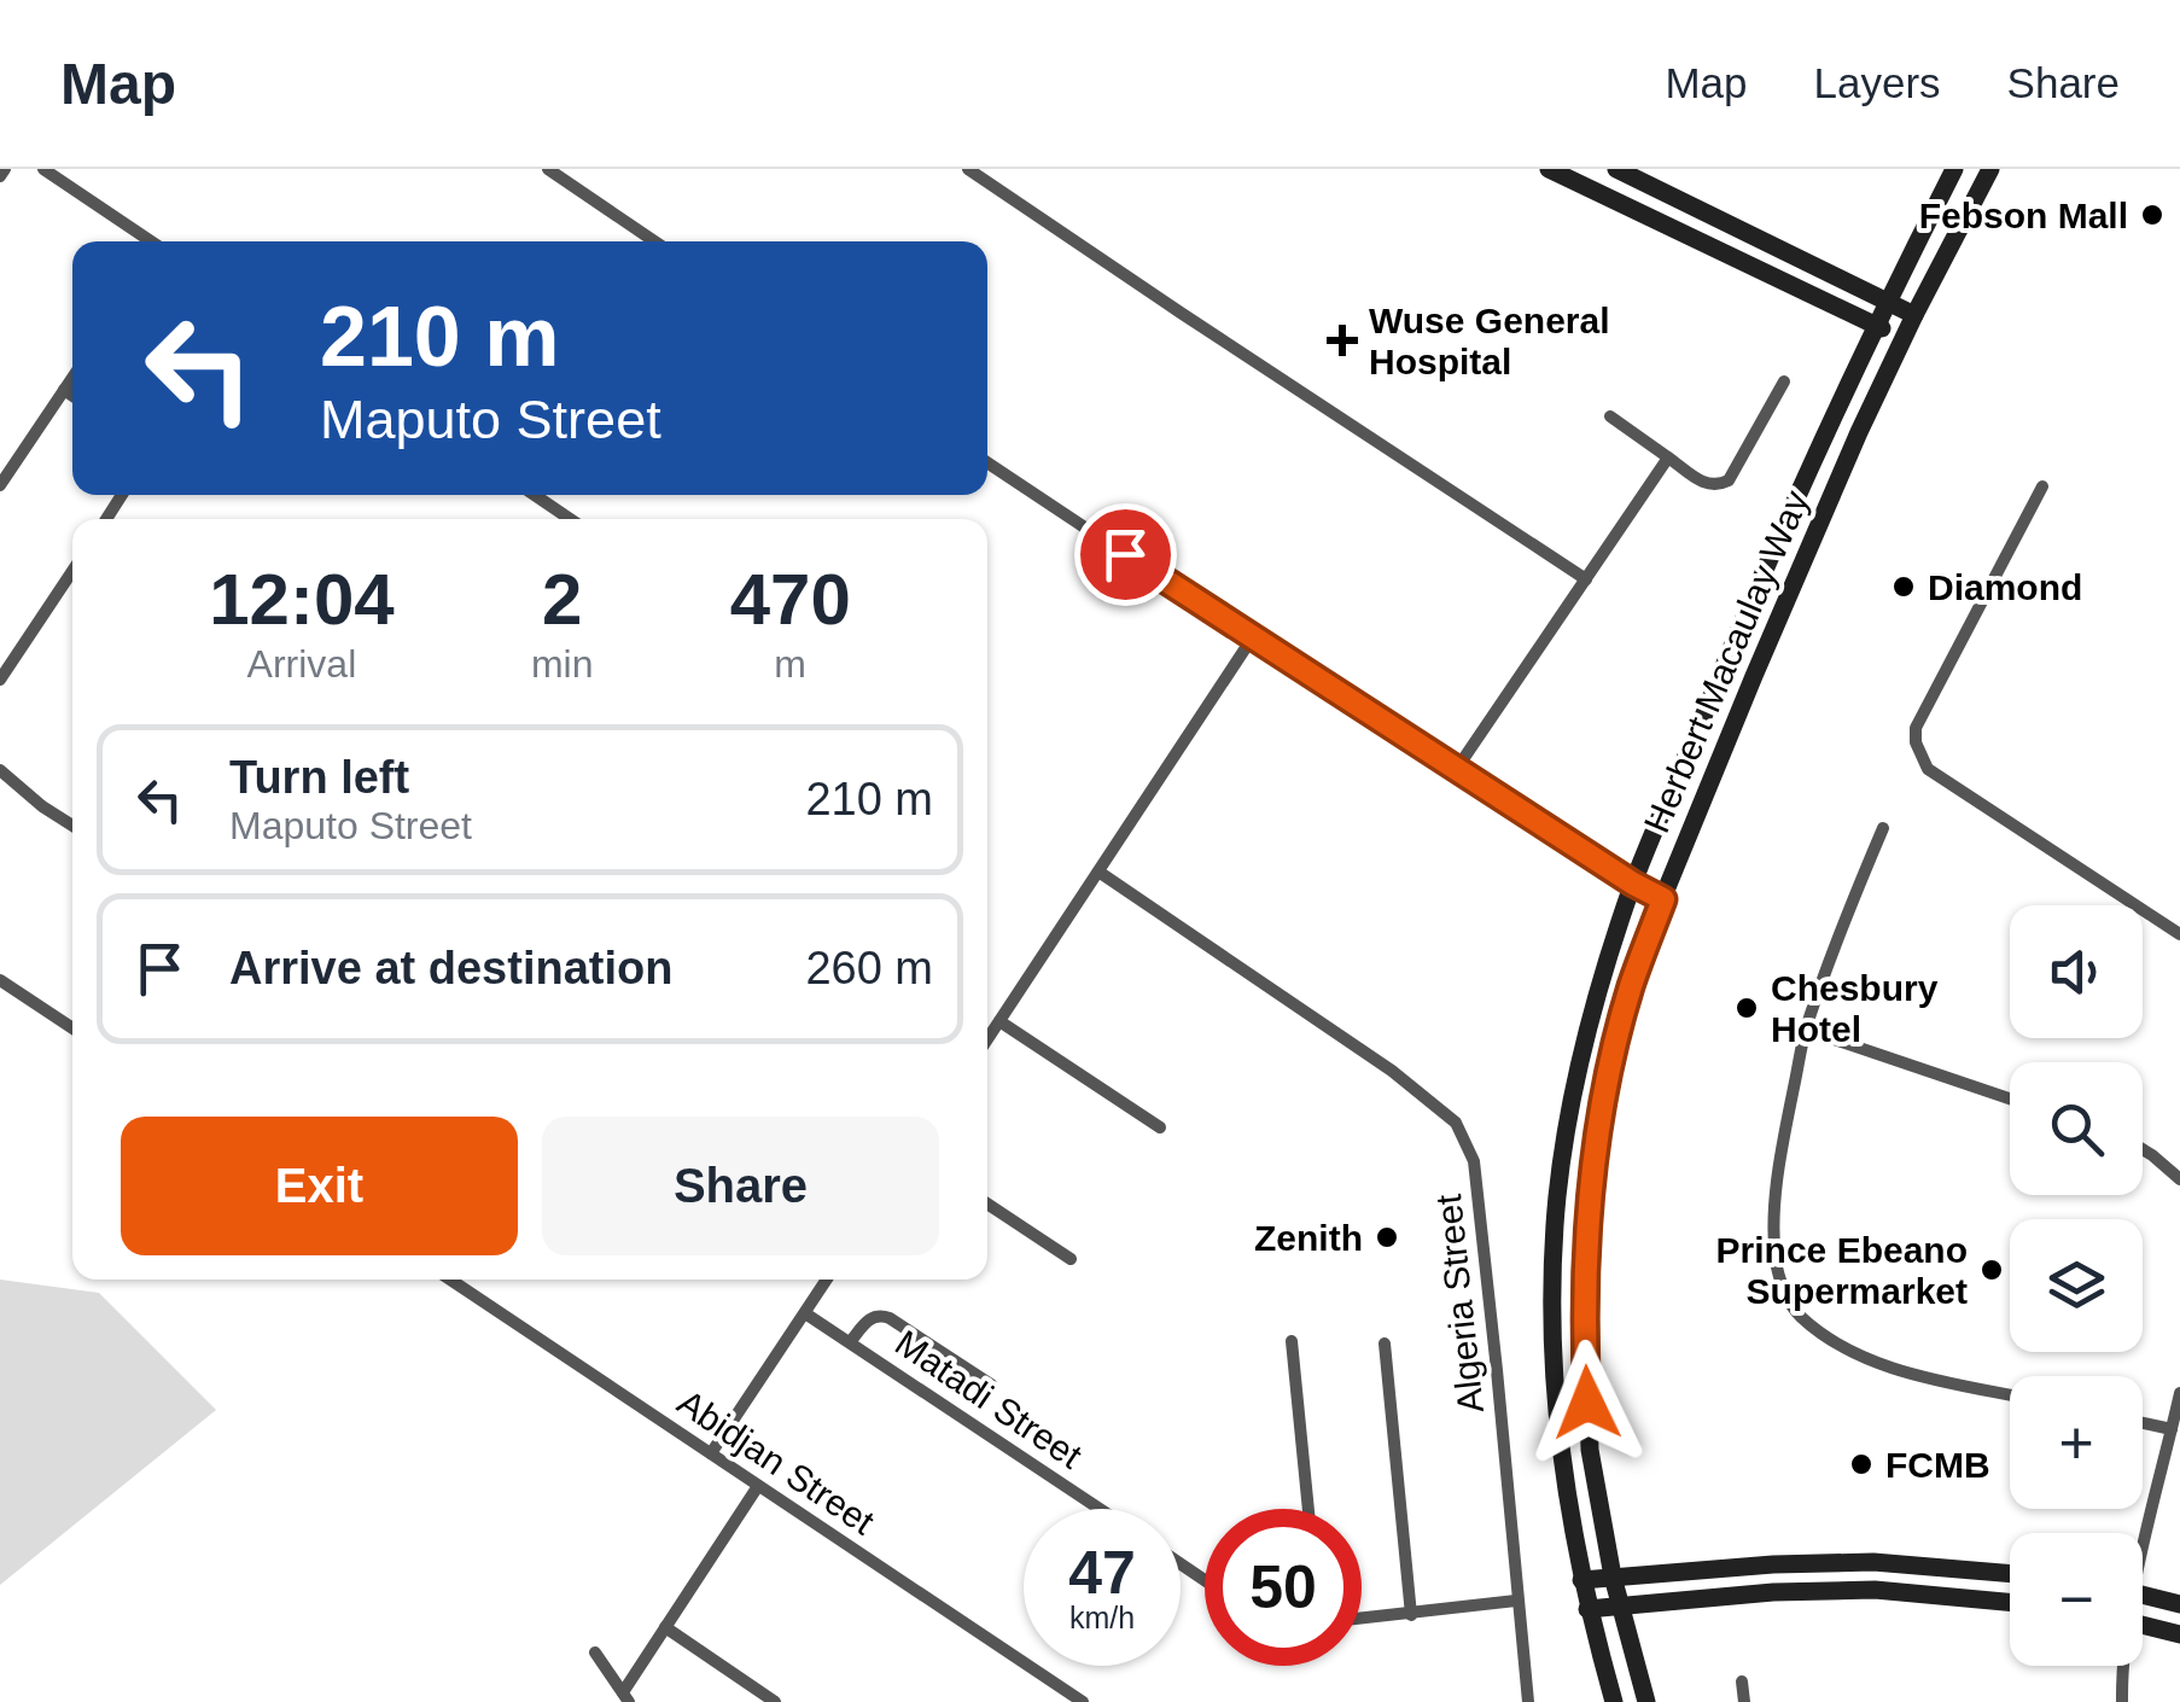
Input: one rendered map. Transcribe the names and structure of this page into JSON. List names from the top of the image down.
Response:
{
  "streets": {
    "main road": ["Herbert Macaulay Way"],
    "street": ["Algeria Street", "Matadi Street", "Abidjan Street"]
  },
  "places": {
    "other": [
      "Febson Mall",
      "Diamond",
      "Chesbury Hotel",
      "Zenith",
      "Prince Ebeano Supermarket",
      "FCMB"
    ],
    "health": ["Wuse General Hospital"]
  },
  "page": {
    "header": "Map",
    "nav": ["Map", "Layers", "Share"],
    "turn": ["210 m", "Maputo Street"],
    "eta": [
      "12:04",
      "Arrival",
      "2",
      "min",
      "470",
      "m"
    ],
    "list": [
      {
        "name": "Turn left",
        "note": "Maputo Street",
        "value": "210 m"
      },
      {
        "name": "Arrive at destination",
        "value": "260 m"
      }
    ],
    "map_buttons": ["+", "−"],
    "buttons": ["Exit", "Share"],
    "speed": "47 km/h",
    "limit": "50"
  }
}
